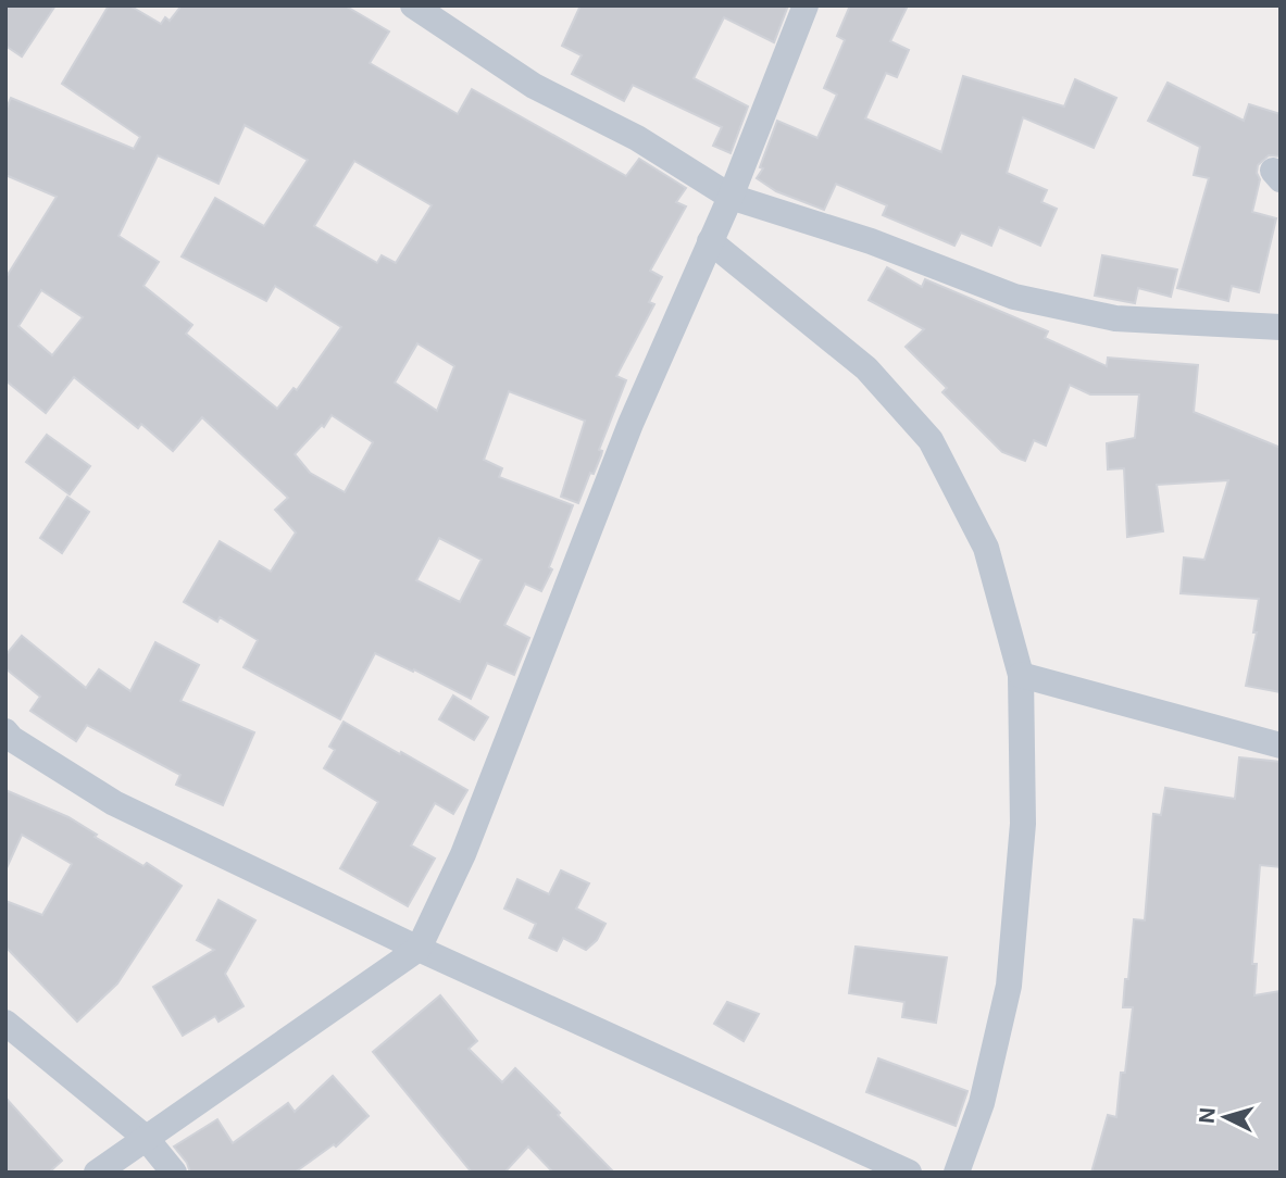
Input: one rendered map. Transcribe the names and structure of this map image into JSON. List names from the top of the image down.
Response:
{
  "north": "left"
}
